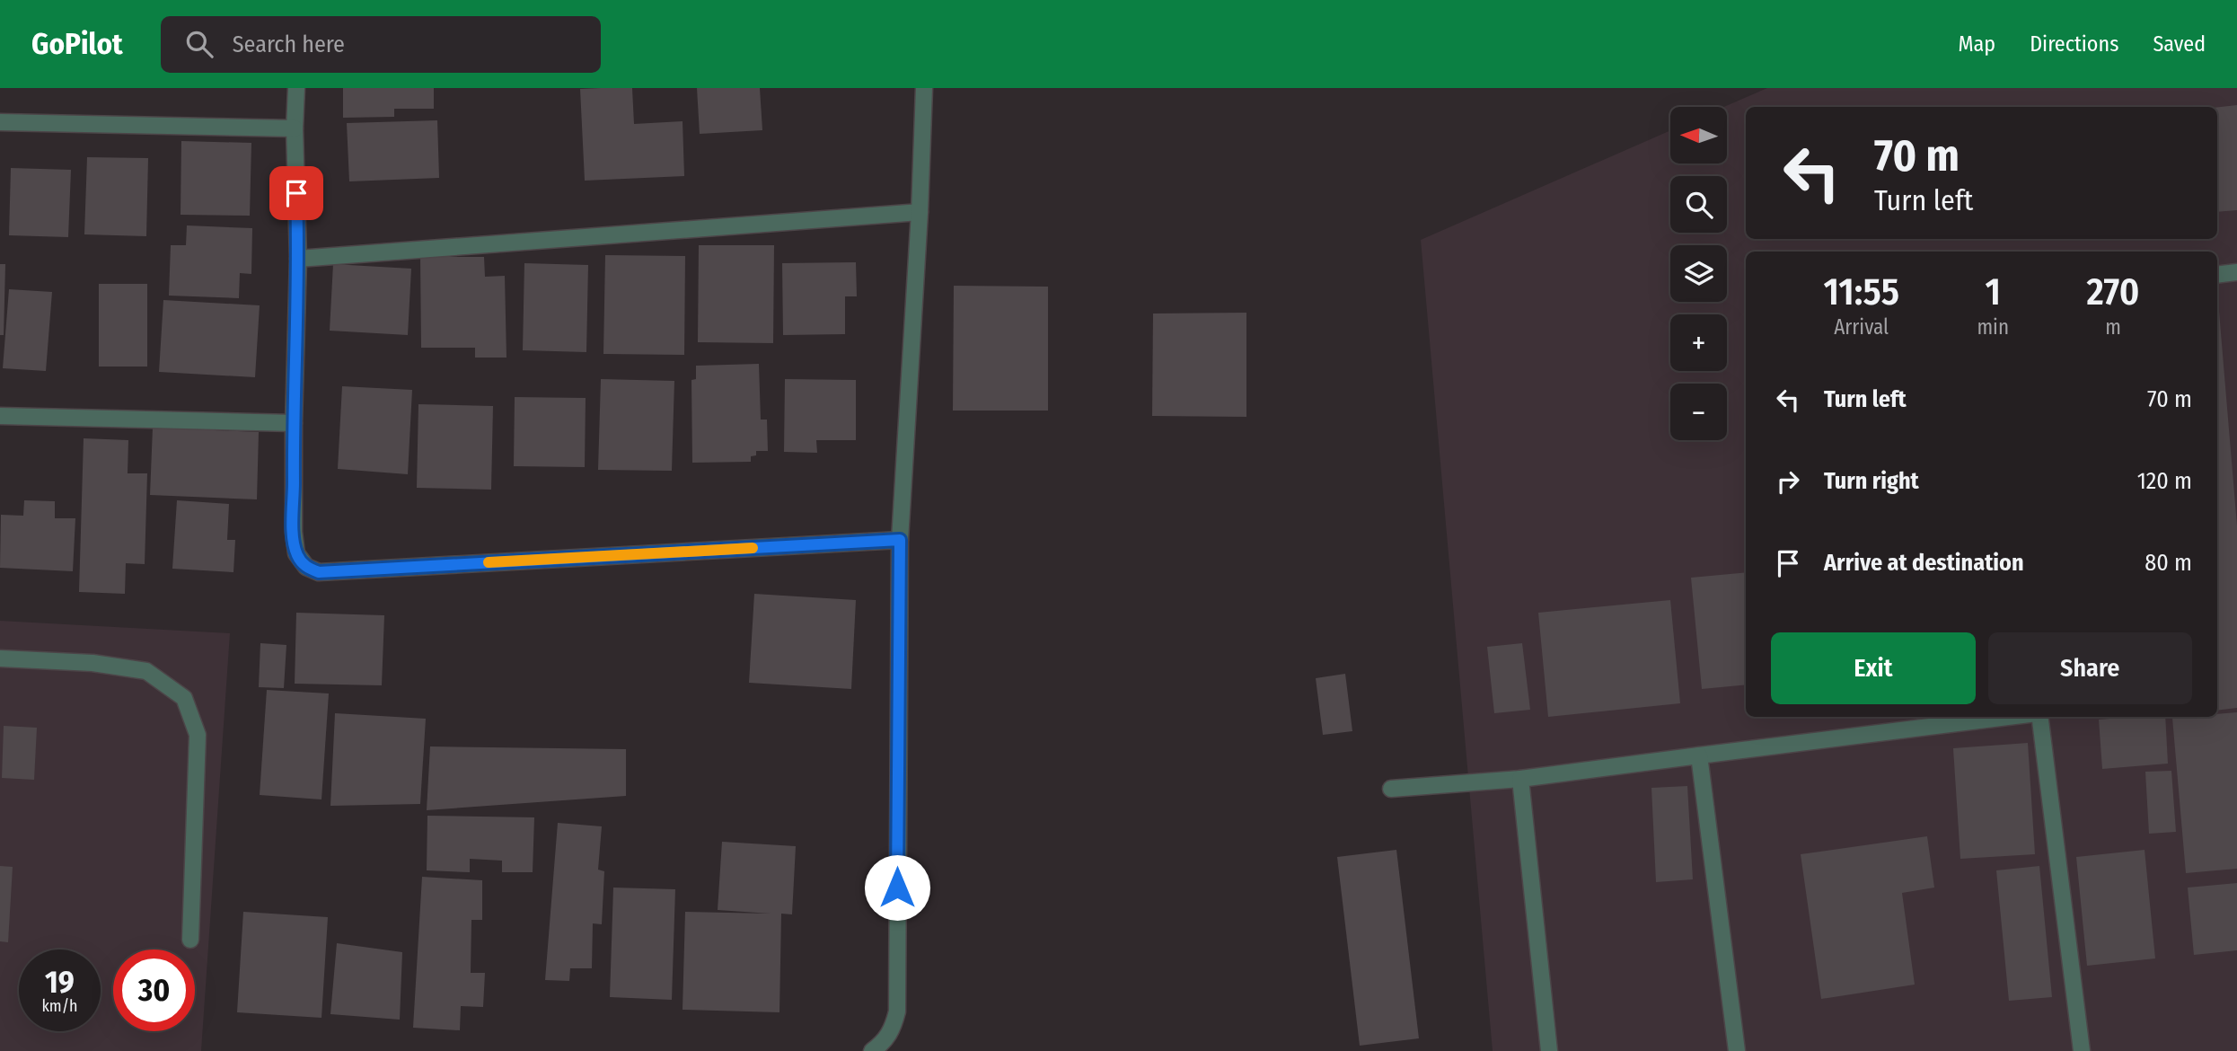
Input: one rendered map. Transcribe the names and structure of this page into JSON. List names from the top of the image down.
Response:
{
  "north": "left",
  "page": {
    "header": "GoPilot",
    "search": "Search here",
    "nav": ["Map", "Directions", "Saved"],
    "map_buttons": ["+", "−"],
    "turn": ["70 m", "Turn left"],
    "eta": [
      "11:55",
      "Arrival",
      "1",
      "min",
      "270",
      "m"
    ],
    "list": [
      {
        "name": "Turn left",
        "value": "70 m"
      },
      {
        "name": "Turn right",
        "value": "120 m"
      },
      {
        "name": "Arrive at destination",
        "value": "80 m"
      }
    ],
    "buttons": ["Exit", "Share"],
    "speed": "19 km/h",
    "limit": "30"
  }
}
